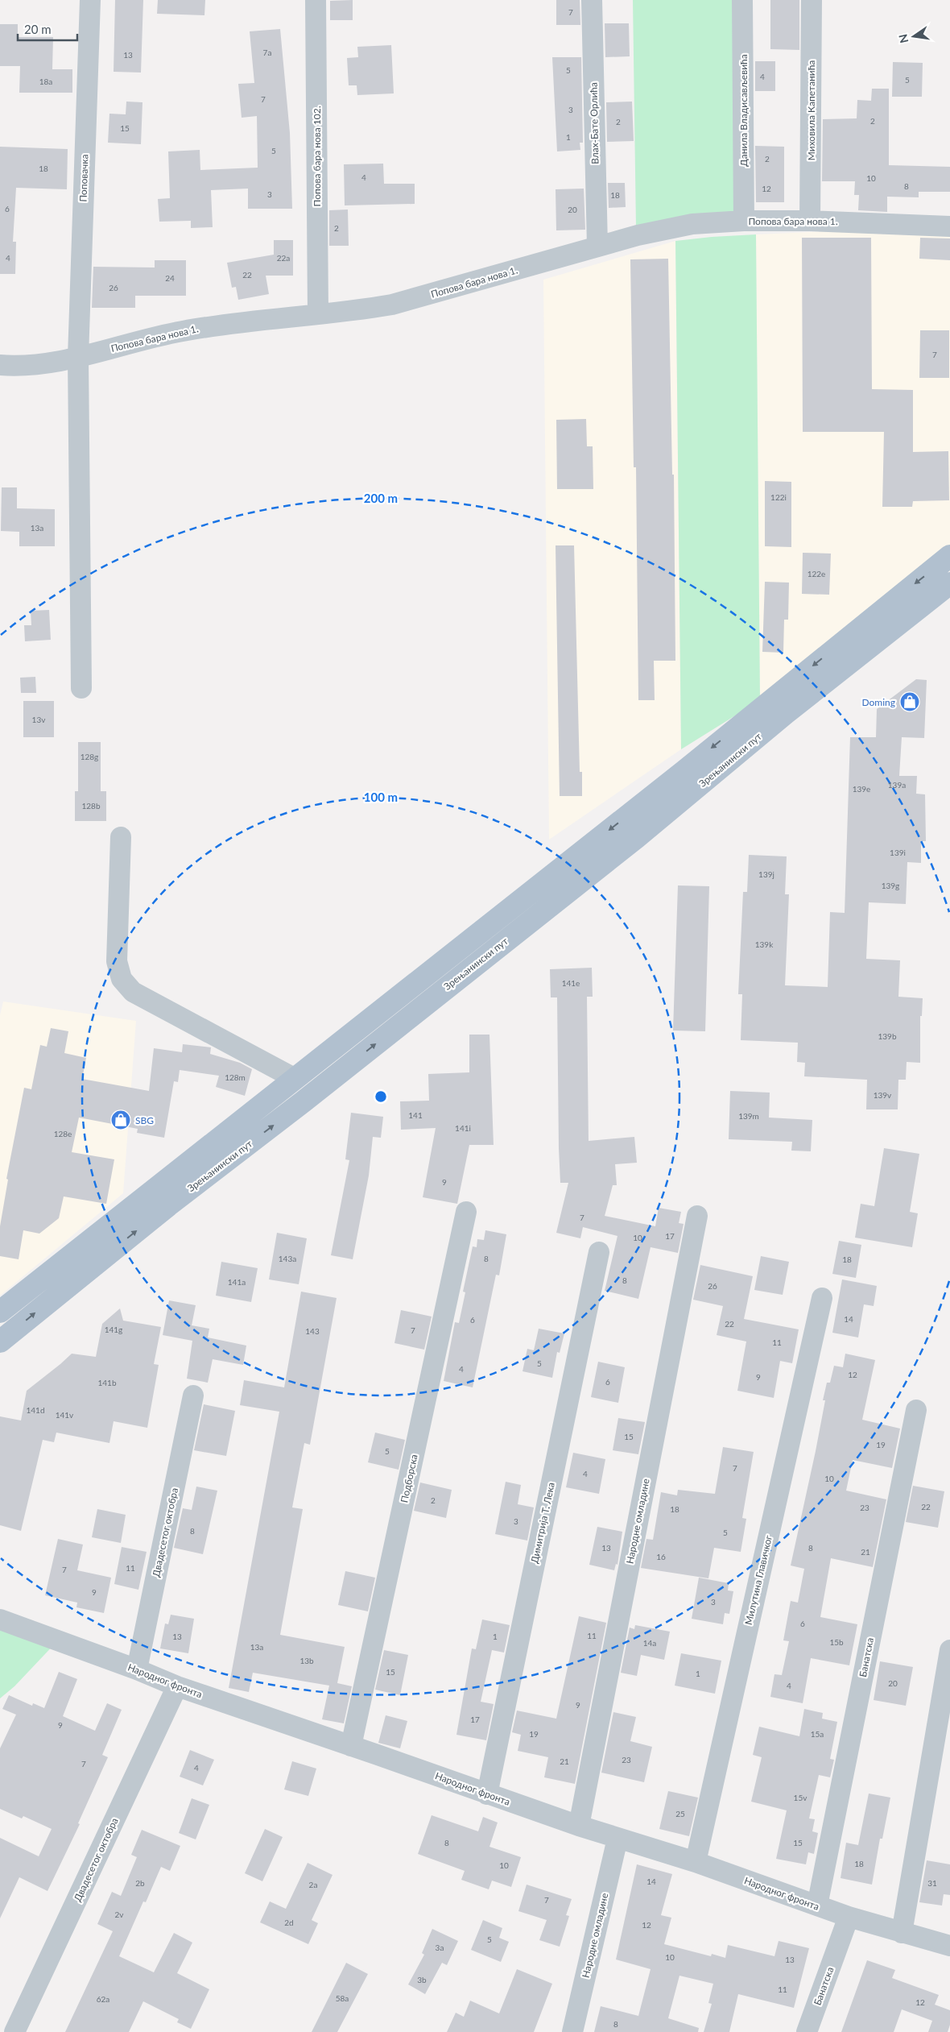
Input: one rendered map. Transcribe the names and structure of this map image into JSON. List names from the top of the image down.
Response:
{
  "streets": {
    "main road": ["Зрењанински пут"],
    "street": [
      "Данила Владисављевића",
      "Миховила Капетанића",
      "Влах-Бате Орлића",
      "Попова бара нова 102.",
      "Поповачка",
      "Попова бара нова 1.",
      "Подборска",
      "Народне омладине",
      "Димитрија Т. Лека",
      "Двадесетог октобра",
      "Милутина Главичког",
      "Банатска",
      "Народног фронта"
    ]
  },
  "crossings": [
    ["Данила Владисављевића", "Попова бара нова 1."],
    ["Миховила Капетанића", "Попова бара нова 1."],
    ["Влах-Бате Орлића", "Попова бара нова 1."],
    ["Попова бара нова 102.", "Попова бара нова 1."],
    ["Поповачка", "Попова бара нова 1."],
    ["Подборска", "Народног фронта"],
    ["Народне омладине", "Народног фронта"],
    ["Димитрија Т. Лека", "Народног фронта"],
    ["Двадесетог октобра", "Народног фронта"],
    ["Милутина Главичког", "Народног фронта"],
    ["Банатска", "Народног фронта"]
  ],
  "places": {
    "shop": ["Doming", "SBG"]
  },
  "house_numbers": [
    "7",
    "7a",
    "13",
    "5",
    "4",
    "5",
    "18a",
    "7",
    "3",
    "2",
    "2",
    "15",
    "1",
    "5",
    "2",
    "18",
    "4",
    "10",
    "8",
    "12",
    "3",
    "18",
    "6",
    "20",
    "2",
    "4",
    "22a",
    "22",
    "24",
    "26",
    "7",
    "122i",
    "13a",
    "122e",
    "13v",
    "128g",
    "139a",
    "139e",
    "128b",
    "139i",
    "139j",
    "139g",
    "139k",
    "141e",
    "139b",
    "128m",
    "139v",
    "141",
    "139m",
    "141i",
    "128e",
    "9",
    "7",
    "17",
    "10",
    "143a",
    "8",
    "18",
    "8",
    "141a",
    "26",
    "14",
    "6",
    "22",
    "141g",
    "7",
    "143",
    "11",
    "5",
    "4",
    "12",
    "9",
    "6",
    "141b",
    "141d",
    "141v",
    "15",
    "19",
    "5",
    "7",
    "4",
    "10",
    "2",
    "22",
    "23",
    "18",
    "3",
    "8",
    "5",
    "13",
    "8",
    "21",
    "16",
    "11",
    "7",
    "9",
    "3",
    "6",
    "11",
    "13",
    "1",
    "15b",
    "14a",
    "13a",
    "13b",
    "15",
    "1",
    "20",
    "4",
    "9",
    "17",
    "9",
    "19",
    "15a",
    "23",
    "21",
    "7",
    "4",
    "15v",
    "25",
    "8",
    "15",
    "18",
    "10",
    "14",
    "2b",
    "31",
    "2a",
    "7",
    "2v",
    "2d",
    "12",
    "5",
    "3a",
    "10",
    "13",
    "3b",
    "11",
    "58a",
    "62a",
    "12",
    "8"
  ],
  "scale_bar": "20 m",
  "north": "left",
  "rings": ["200 m", "100 m"]
}
